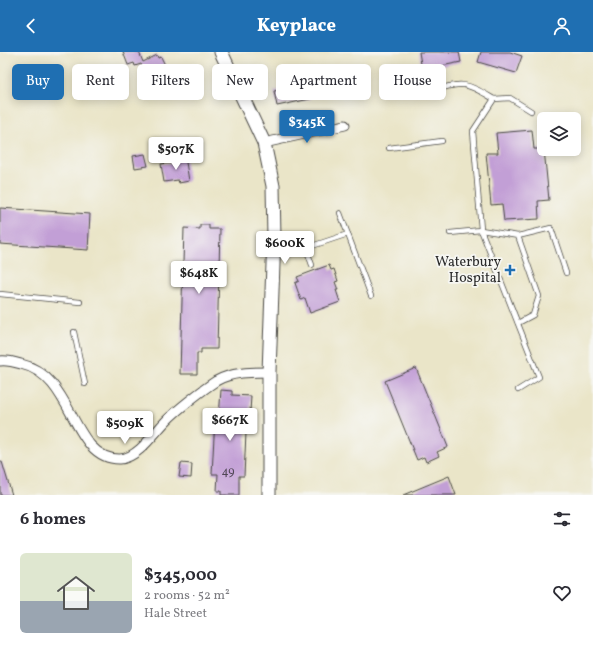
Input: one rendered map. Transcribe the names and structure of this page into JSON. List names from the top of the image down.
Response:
{
  "places": {
    "health": ["Waterbury Hospital"]
  },
  "house_numbers": ["49"],
  "page": {
    "header": "Keyplace",
    "chip": [
      "Buy",
      "Rent",
      "Filters",
      "New",
      "Apartment",
      "House"
    ],
    "price": [
      "$345K",
      "$507K",
      "$600K",
      "$648K",
      "$667K",
      "$509K"
    ],
    "heading": "6 homes",
    "list": [
      {
        "name": "$345,000",
        "note": "2 rooms · 52 m² · Hale Street"
      }
    ]
  }
}
